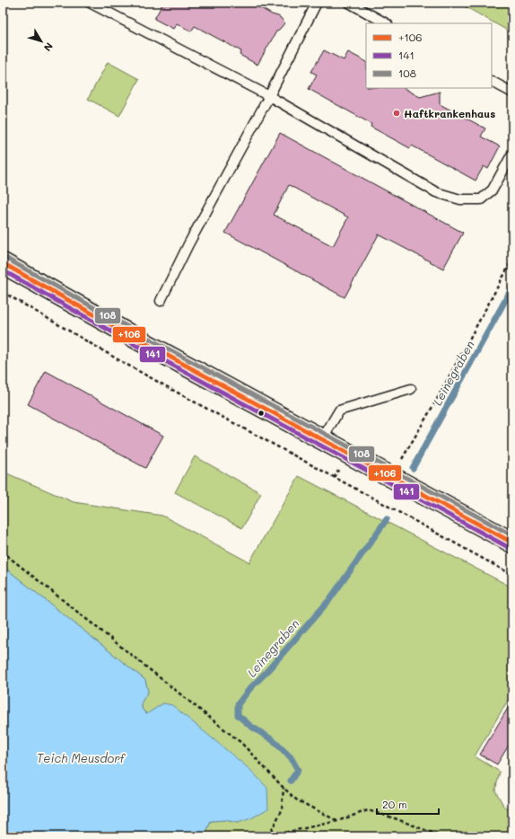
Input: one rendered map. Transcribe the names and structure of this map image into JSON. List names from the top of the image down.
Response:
{
  "water": ["Leinegraben", "Teich Meusdorf"],
  "places": ["Haftkrankenhaus"],
  "lines": ["transit line 108", "transit line +106", "transit line 141"],
  "legend": ["+106", "141", "108"],
  "scale_bar": "20 m",
  "north": "bottom right"
}
